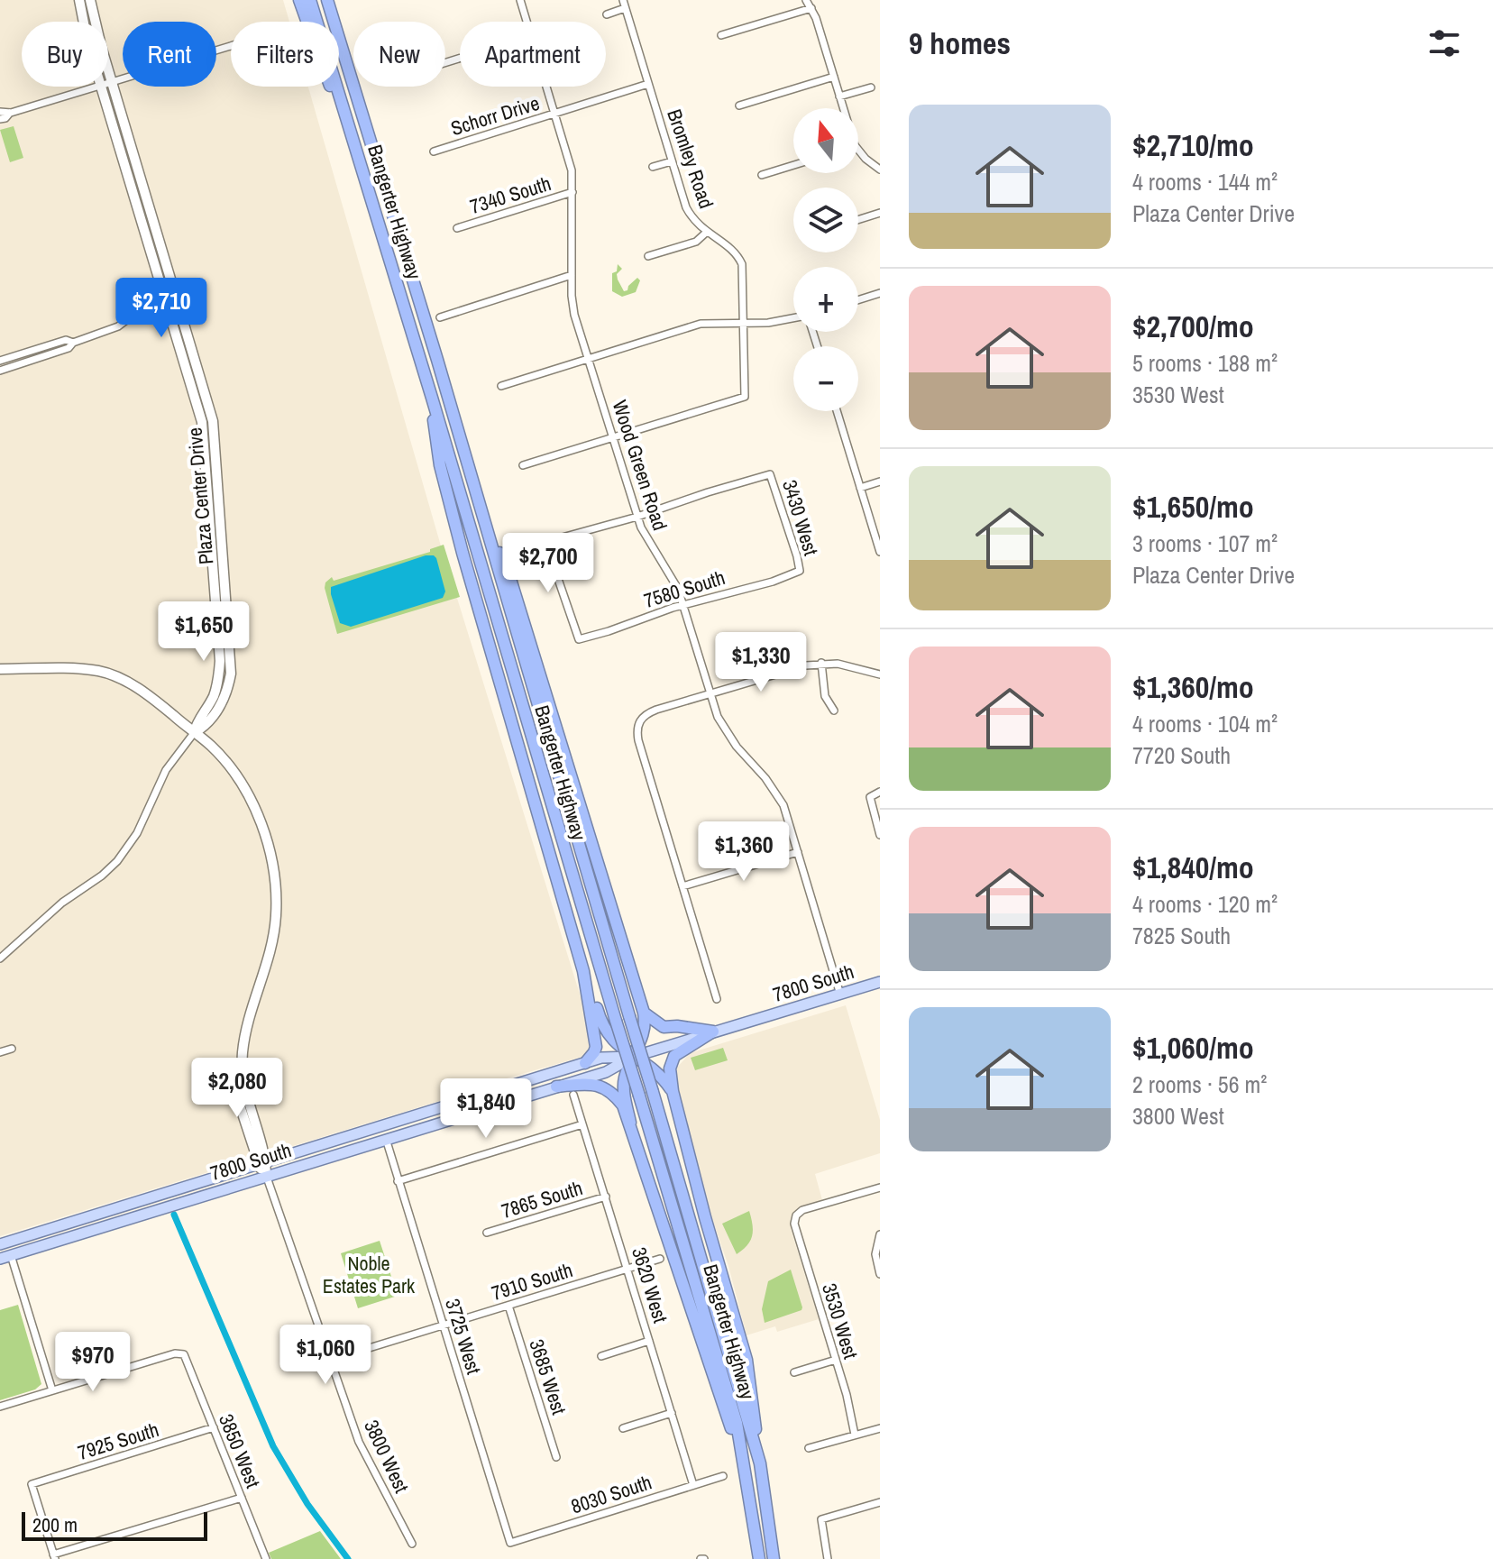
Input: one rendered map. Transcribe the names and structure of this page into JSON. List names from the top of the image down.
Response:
{
  "streets": {
    "highway": ["Bangerter Highway"],
    "main road": ["7800 South"],
    "street": [
      "Schorr Drive",
      "Bromley Road",
      "7340 South",
      "Wood Green Road",
      "Plaza Center Drive",
      "3430 West",
      "7580 South",
      "7865 South",
      "7910 South",
      "3620 West",
      "3530 West",
      "3725 West",
      "3685 West",
      "7925 South",
      "3850 West",
      "3800 West",
      "8030 South"
    ]
  },
  "crossings": [
    ["Schorr Drive", "Bromley Road"],
    ["Schorr Drive", "Wood Green Road"],
    ["Bromley Road", "Wood Green Road"],
    ["7340 South", "Wood Green Road"],
    ["Wood Green Road", "3430 West"],
    ["Wood Green Road", "7580 South"],
    ["Wood Green Road", "7800 South"],
    ["3430 West", "7580 South"],
    ["7800 South", "3725 West"],
    ["7800 South", "3800 West"],
    ["7865 South", "3620 West"],
    ["7910 South", "3620 West"],
    ["7910 South", "3725 West"],
    ["7910 South", "3685 West"],
    ["7910 South", "3800 West"],
    ["3620 West", "8030 South"],
    ["3725 West", "8030 South"],
    ["7925 South", "3850 West"]
  ],
  "parks": ["Noble Estates Park"],
  "scale_bar": "200 m",
  "north": "top",
  "page": {
    "heading": "9 homes",
    "chip": [
      "Buy",
      "Rent",
      "Filters",
      "New",
      "Apartment"
    ],
    "list": [
      {
        "name": "$2,710/mo",
        "note": "4 rooms · 144 m² · Plaza Center Drive"
      },
      {
        "name": "$2,700/mo",
        "note": "5 rooms · 188 m² · 3530 West"
      },
      {
        "name": "$1,650/mo",
        "note": "3 rooms · 107 m² · Plaza Center Drive"
      },
      {
        "name": "$1,360/mo",
        "note": "4 rooms · 104 m² · 7720 South"
      },
      {
        "name": "$1,840/mo",
        "note": "4 rooms · 120 m² · 7825 South"
      },
      {
        "name": "$1,060/mo",
        "note": "2 rooms · 56 m² · 3800 West"
      }
    ],
    "map_buttons": ["+", "−"],
    "price": [
      "$2,710",
      "$2,700",
      "$1,650",
      "$1,330",
      "$1,360",
      "$2,080",
      "$1,840",
      "$1,060",
      "$970"
    ],
    "scale": "200 m"
  }
}
